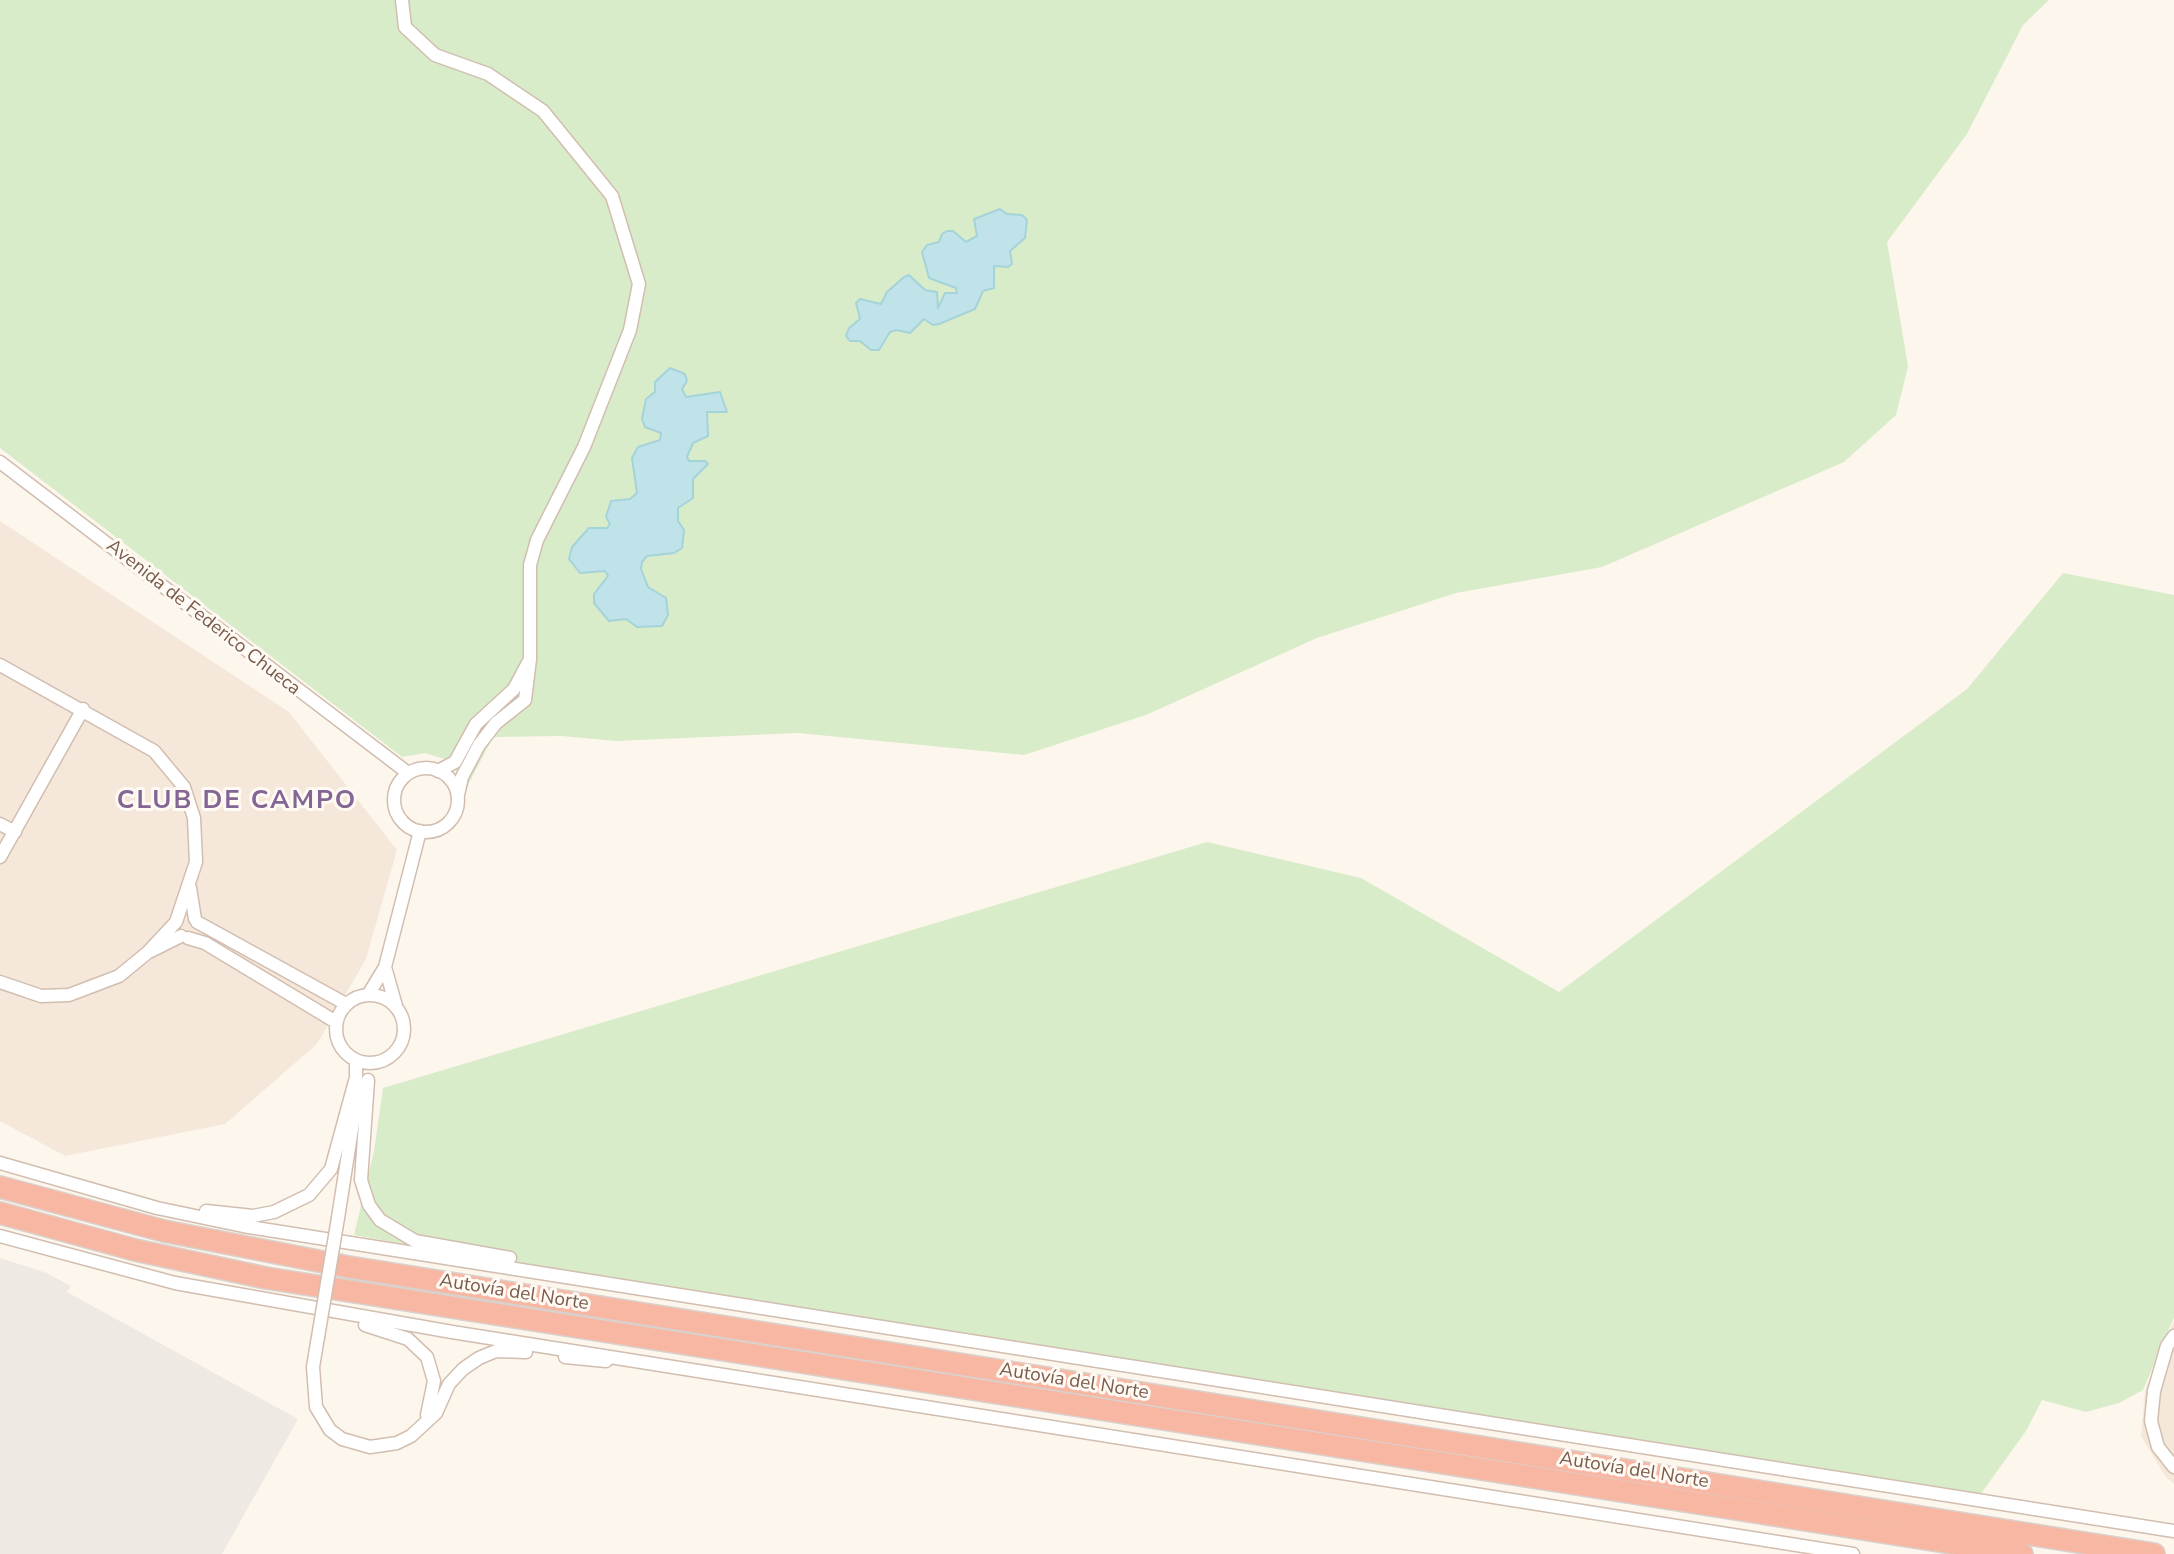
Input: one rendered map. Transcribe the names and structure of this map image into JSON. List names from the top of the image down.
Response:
{
  "streets": {
    "highway": ["Autovía del Norte"],
    "street": ["Avenida de Federico Chueca"]
  },
  "districts": ["CLUB DE CAMPO"]
}
